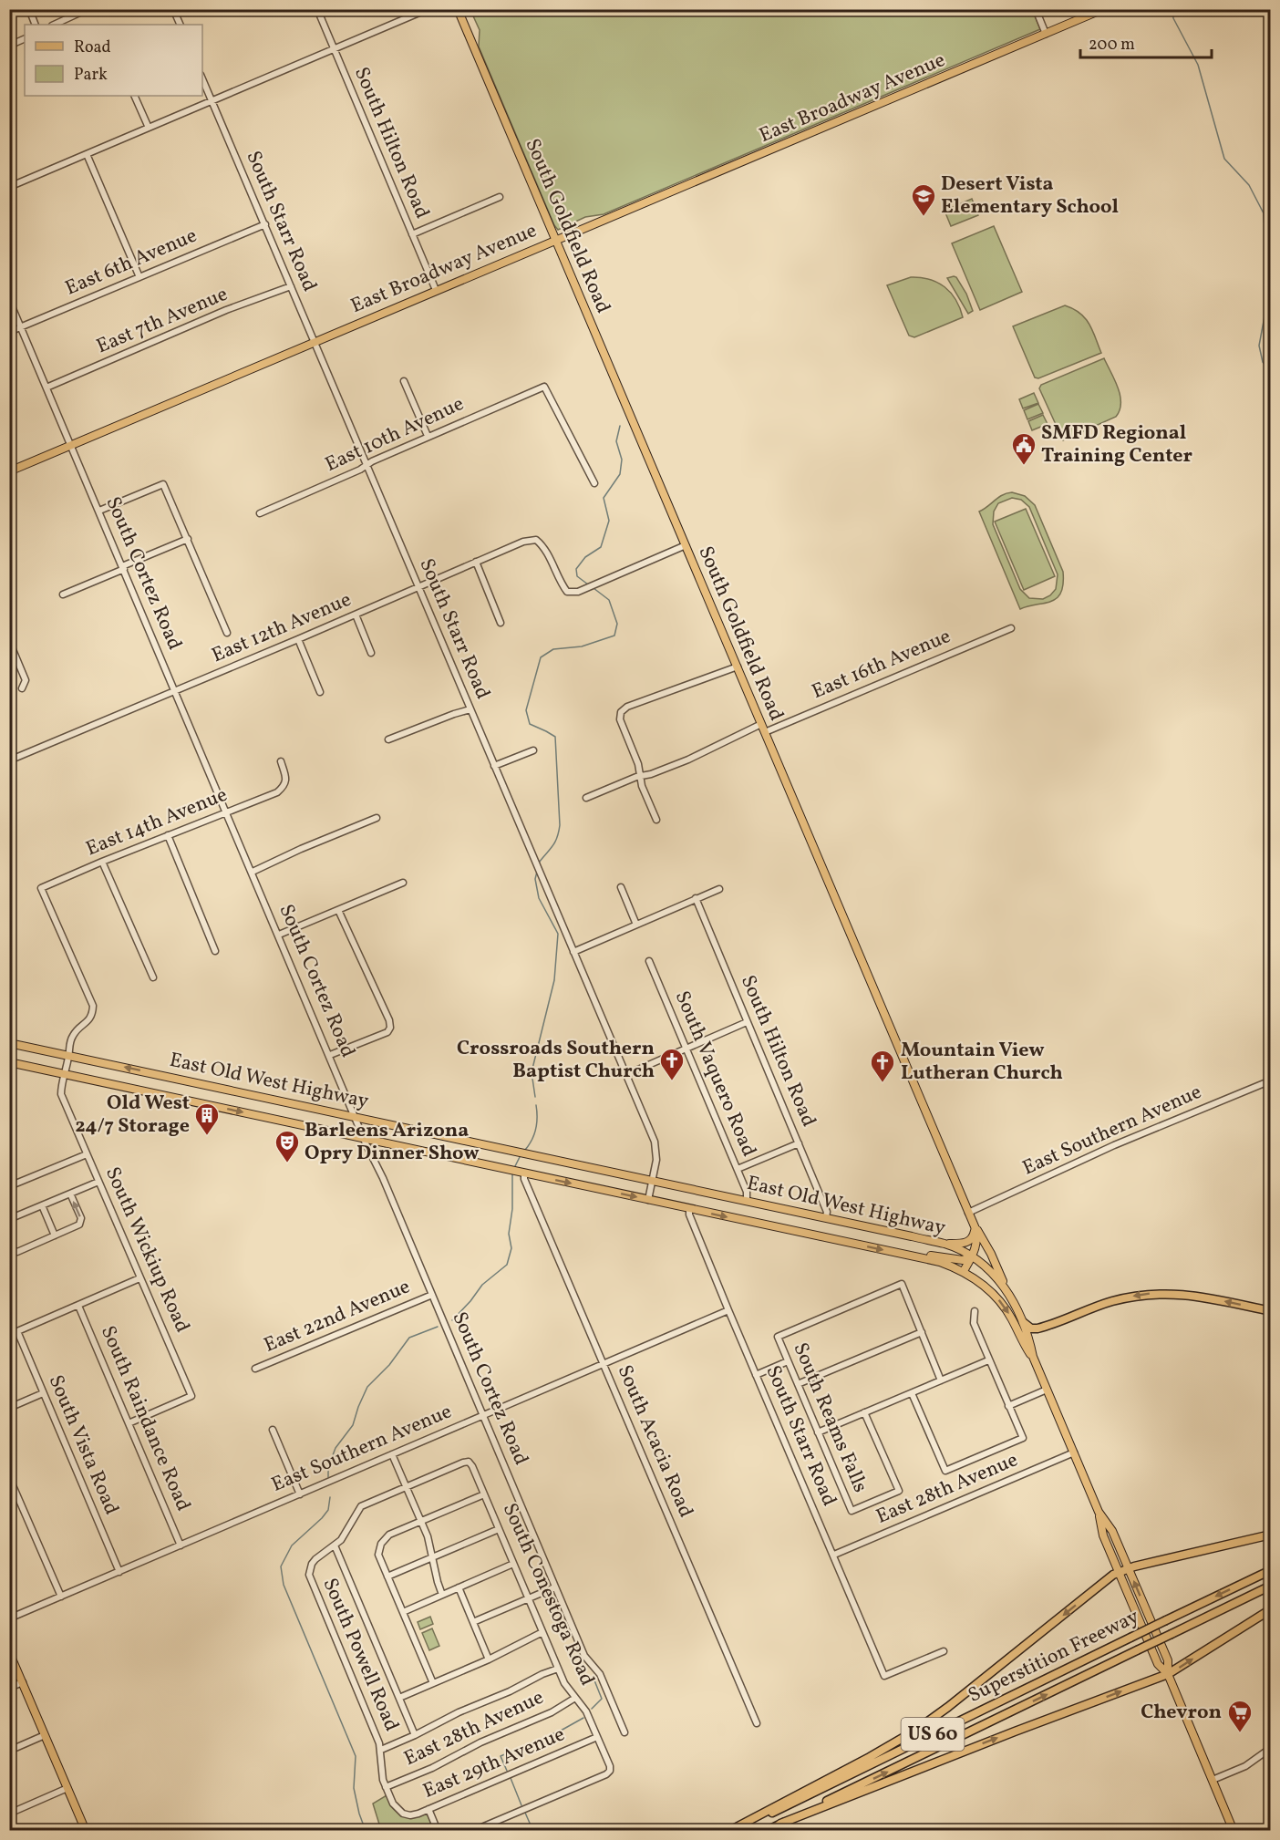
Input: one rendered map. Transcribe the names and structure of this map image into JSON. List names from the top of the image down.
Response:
{
  "streets": {
    "highway": ["Superstition Freeway", "US 60"],
    "main road": ["East Broadway Avenue", "South Goldfield Road", "East Old West Highway"],
    "street": [
      "South Hilton Road",
      "South Starr Road",
      "East 6th Avenue",
      "East 7th Avenue",
      "East 10th Avenue",
      "South Cortez Road",
      "East 12th Avenue",
      "East 16th Avenue",
      "East 14th Avenue",
      "South Vaquero Road",
      "East Southern Avenue",
      "South Wickiup Road",
      "East 22nd Avenue",
      "South Reams Falls",
      "South Raindance Road",
      "South Acacia Road",
      "South Vista Road",
      "East 28th Avenue",
      "South Conestoga Road",
      "South Powell Road",
      "East 29th Avenue"
    ]
  },
  "crossings": [
    ["East Broadway Avenue", "South Hilton Road"],
    ["East Broadway Avenue", "South Starr Road"],
    ["East Broadway Avenue", "South Goldfield Road"],
    ["East Broadway Avenue", "South Cortez Road"],
    ["South Hilton Road", "East Old West Highway"],
    ["South Starr Road", "East 6th Avenue"],
    ["South Starr Road", "East 7th Avenue"],
    ["South Starr Road", "East 10th Avenue"],
    ["South Starr Road", "East 12th Avenue"],
    ["South Starr Road", "East Old West Highway"],
    ["South Starr Road", "East Southern Avenue"],
    ["South Starr Road", "East 28th Avenue"],
    ["South Goldfield Road", "East 12th Avenue"],
    ["South Goldfield Road", "East 16th Avenue"],
    ["South Goldfield Road", "East Old West Highway"],
    ["South Goldfield Road", "East Southern Avenue"],
    ["East 6th Avenue", "South Cortez Road"],
    ["East 7th Avenue", "South Cortez Road"],
    ["South Cortez Road", "East 12th Avenue"],
    ["South Cortez Road", "East 14th Avenue"],
    ["South Cortez Road", "East Old West Highway"],
    ["South Cortez Road", "East Southern Avenue"],
    ["South Cortez Road", "East 22nd Avenue"],
    ["East 14th Avenue", "South Wickiup Road"],
    ["South Vaquero Road", "East Old West Highway"],
    ["East Old West Highway", "South Wickiup Road"],
    ["East Old West Highway", "South Acacia Road"],
    ["East Southern Avenue", "South Raindance Road"],
    ["East Southern Avenue", "South Acacia Road"],
    ["East Southern Avenue", "South Vista Road"],
    ["South Wickiup Road", "South Raindance Road"],
    ["East 28th Avenue", "South Conestoga Road"],
    ["East 28th Avenue", "South Powell Road"],
    ["South Conestoga Road", "East 29th Avenue"],
    ["South Powell Road", "East 29th Avenue"]
  ],
  "places": {
    "school or university": ["Desert Vista Elementary School"],
    "public building": ["SMFD Regional Training Center"],
    "church": ["Crossroads Southern Baptist Church", "Mountain View Lutheran Church"],
    "building": ["Old West 24/7 Storage"],
    "theatre": ["Barleens Arizona Opry Dinner Show"],
    "supermarket": ["Chevron"]
  },
  "legend": ["Road", "Park"],
  "scale_bar": "200 m"
}
